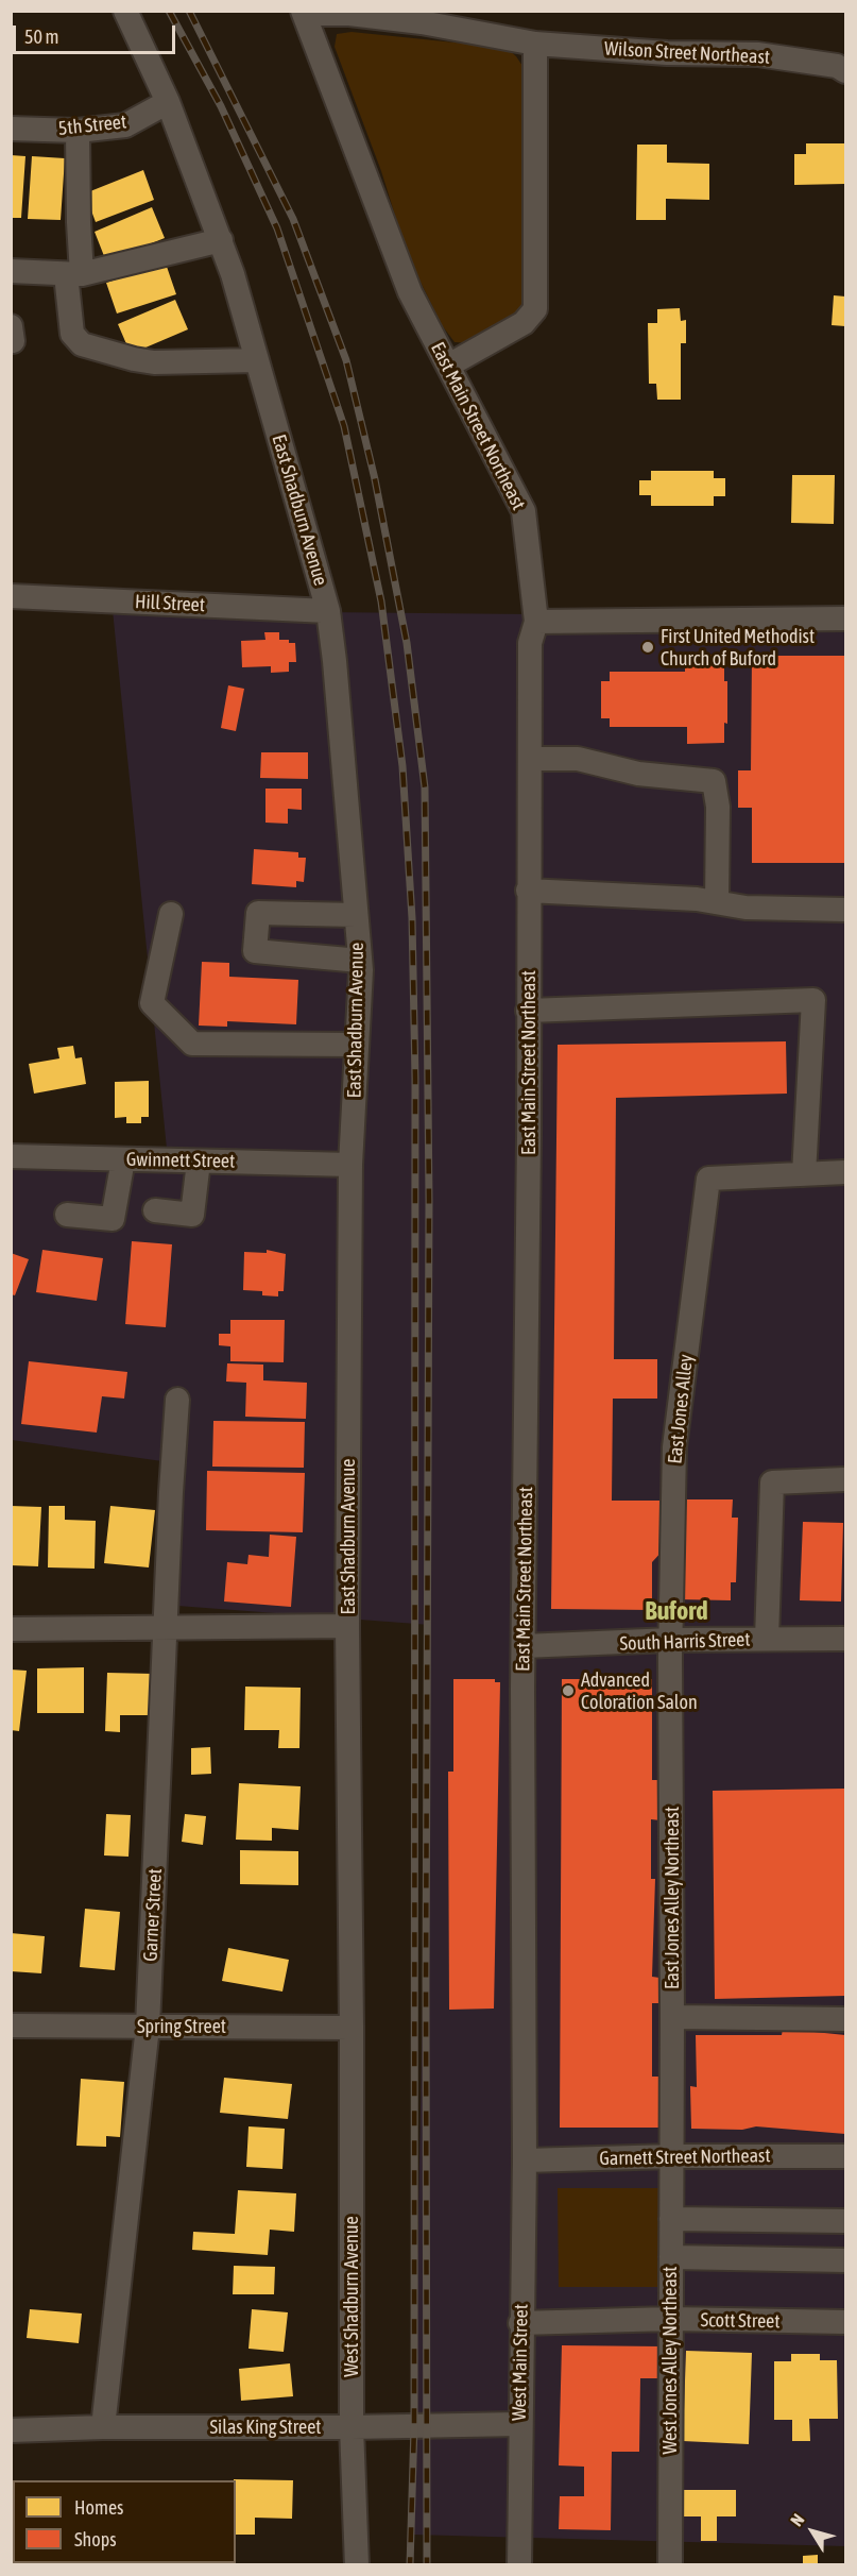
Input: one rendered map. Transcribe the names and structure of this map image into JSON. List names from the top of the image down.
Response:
{
  "streets": {
    "street": [
      "Wilson Street Northeast",
      "5th Street",
      "East Main Street Northeast",
      "East Shadburn Avenue",
      "Hill Street",
      "Gwinnett Street",
      "East Jones Alley",
      "South Harris Street",
      "East Jones Alley Northeast",
      "Garner Street",
      "Spring Street",
      "Garnett Street Northeast",
      "West Shadburn Avenue",
      "Scott Street",
      "West Jones Alley Northeast",
      "West Main Street",
      "Silas King Street"
    ]
  },
  "crossings": [
    ["Wilson Street Northeast", "East Main Street Northeast"],
    ["5th Street", "East Shadburn Avenue"],
    ["East Main Street Northeast", "South Harris Street"],
    ["East Main Street Northeast", "Garnett Street Northeast"],
    ["East Main Street Northeast", "West Main Street"],
    ["East Shadburn Avenue", "Hill Street"],
    ["East Shadburn Avenue", "Gwinnett Street"],
    ["East Shadburn Avenue", "Spring Street"],
    ["East Shadburn Avenue", "West Shadburn Avenue"],
    ["East Jones Alley", "South Harris Street"],
    ["East Jones Alley", "East Jones Alley Northeast"],
    ["South Harris Street", "East Jones Alley Northeast"],
    ["East Jones Alley Northeast", "Garnett Street Northeast"],
    ["East Jones Alley Northeast", "West Jones Alley Northeast"],
    ["Garner Street", "Spring Street"],
    ["Garner Street", "Silas King Street"],
    ["Spring Street", "West Shadburn Avenue"],
    ["Garnett Street Northeast", "West Jones Alley Northeast"],
    ["Garnett Street Northeast", "West Main Street"],
    ["West Shadburn Avenue", "Silas King Street"],
    ["Scott Street", "West Jones Alley Northeast"],
    ["Scott Street", "West Main Street"],
    ["West Main Street", "Silas King Street"]
  ],
  "districts": ["Buford"],
  "places": ["First United Methodist Church of Buford", "Advanced Coloration Salon"],
  "legend": ["Homes", "Shops"],
  "scale_bar": "50 m",
  "north": "top left"
}
